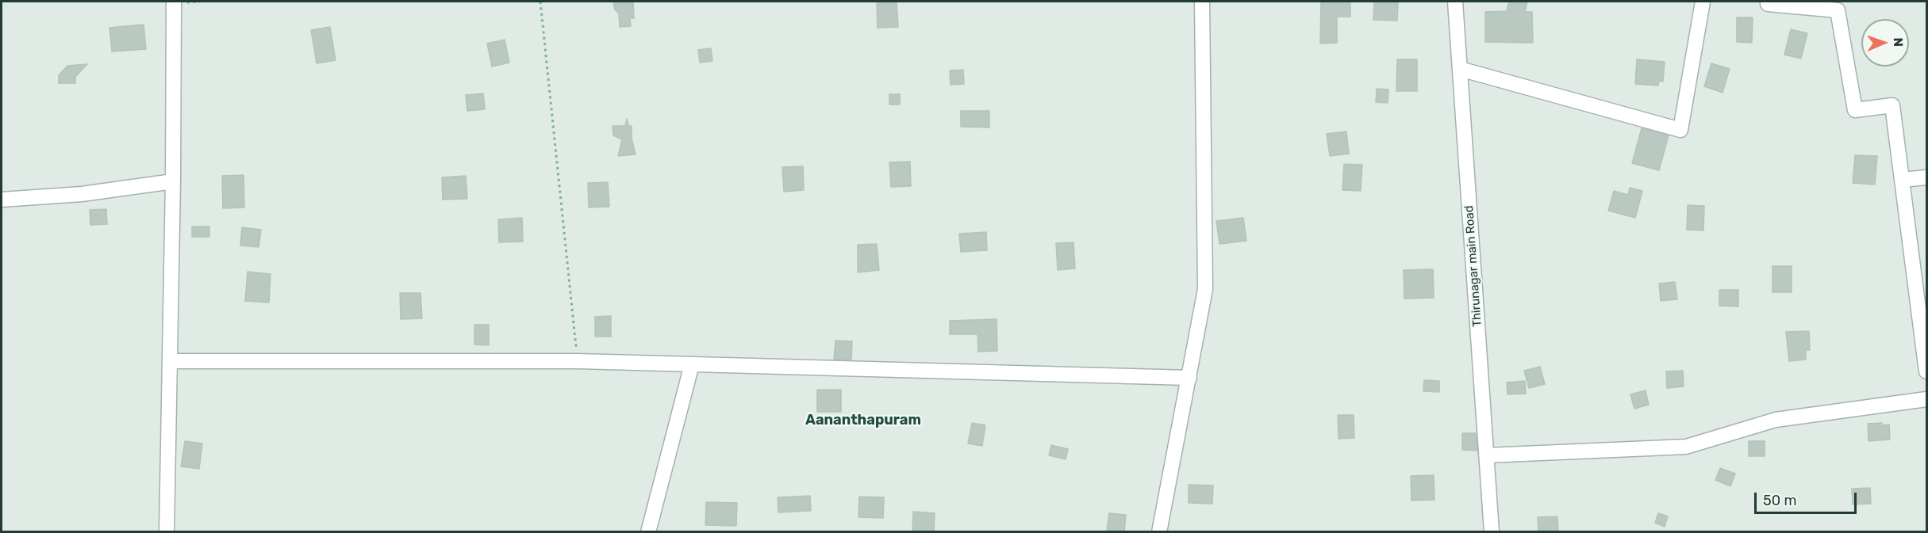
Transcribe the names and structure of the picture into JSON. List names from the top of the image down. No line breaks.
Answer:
{"streets":{"street":["Thirunagar main Road"]},"districts":["Aananthapuram"],"scale_bar":"50 m","north":"right"}
